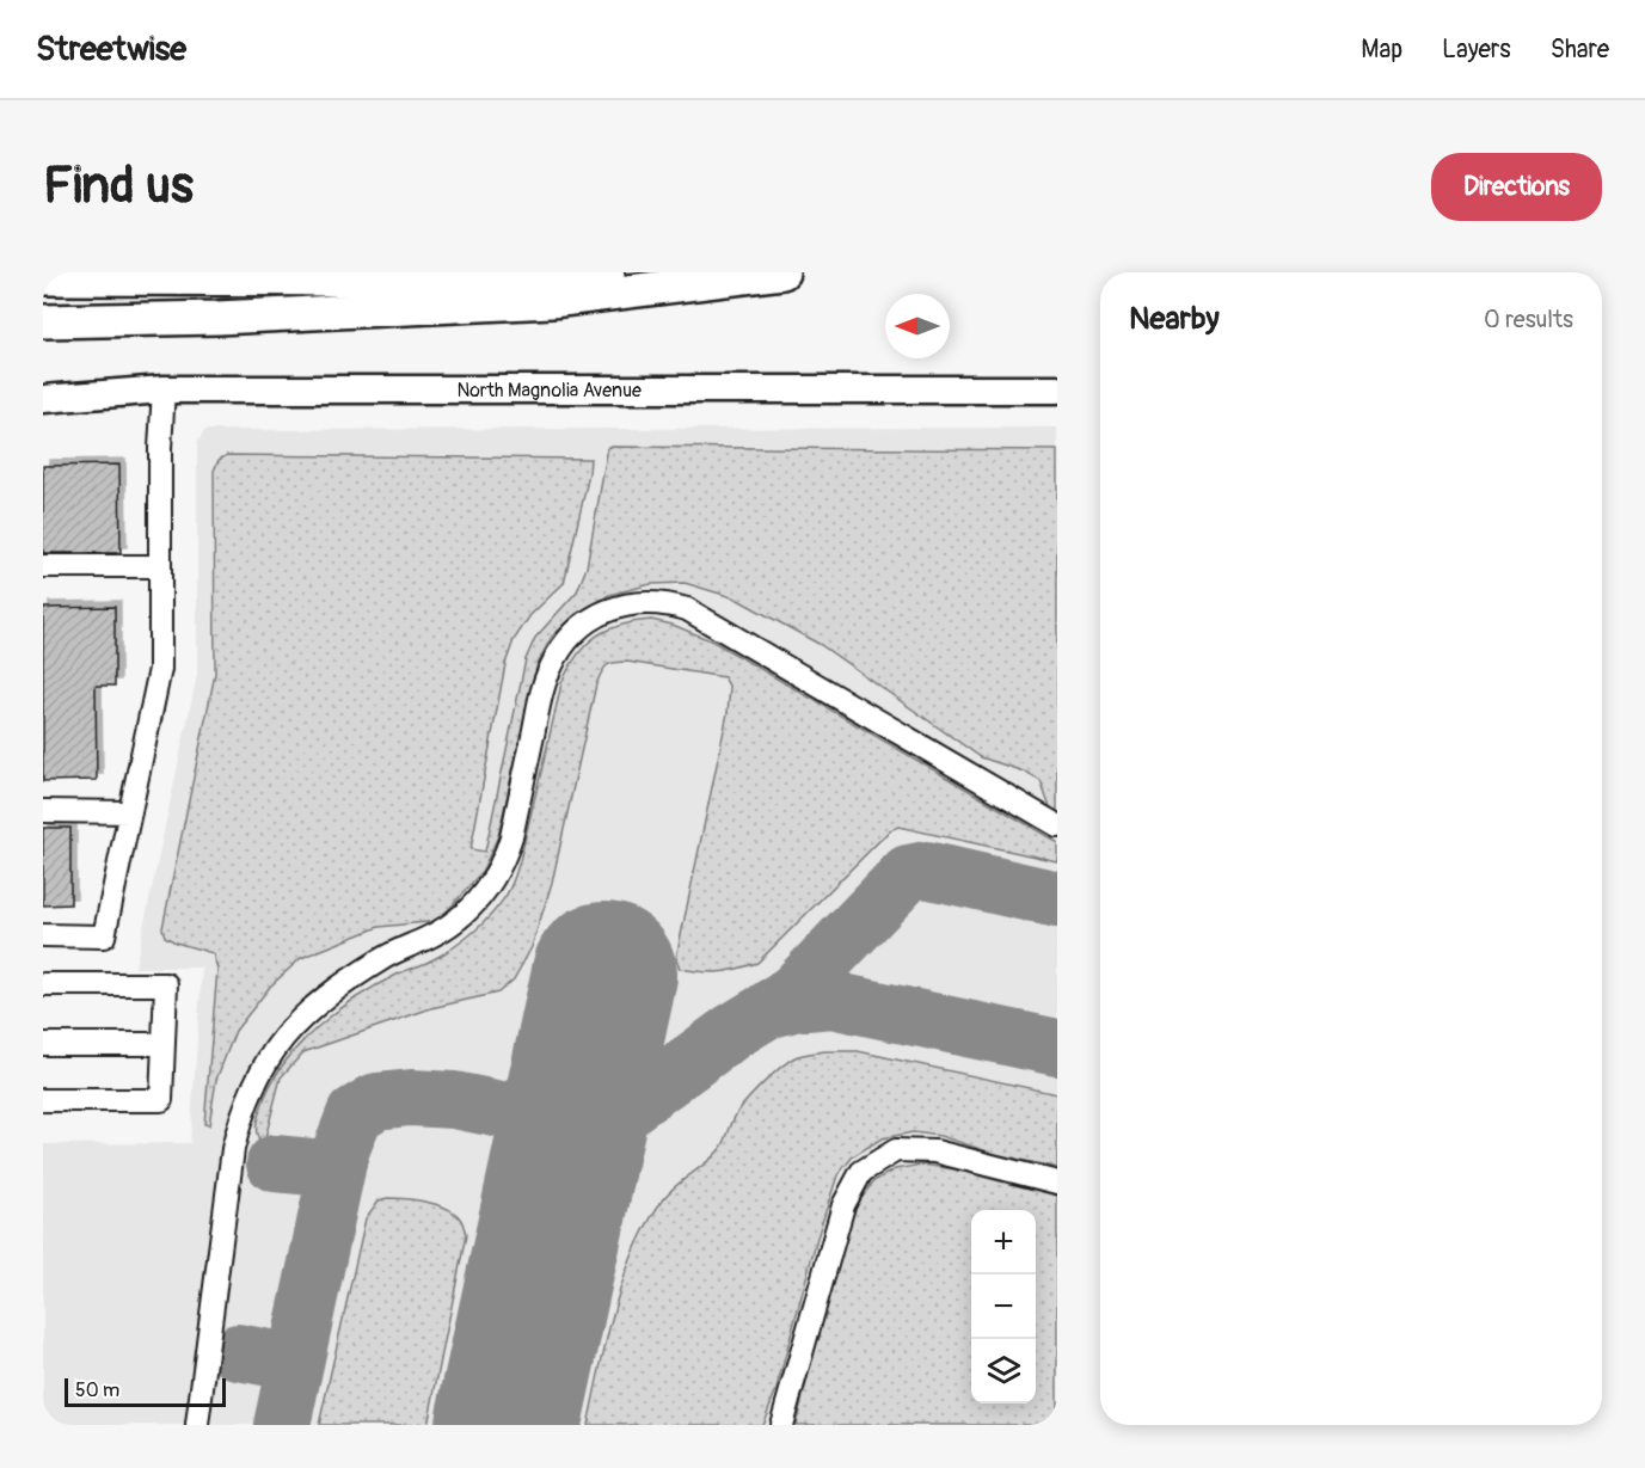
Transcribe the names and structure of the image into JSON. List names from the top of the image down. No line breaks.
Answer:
{"streets":{"main road":["North Magnolia Avenue"]},"scale_bar":"50 m","north":"left","page":{"header":"Streetwise","nav":["Map","Layers","Share"],"buttons":"Directions","title":"Find us","heading":["Nearby","0 results"],"map_buttons":["+","−"],"scale":"50 m"}}
